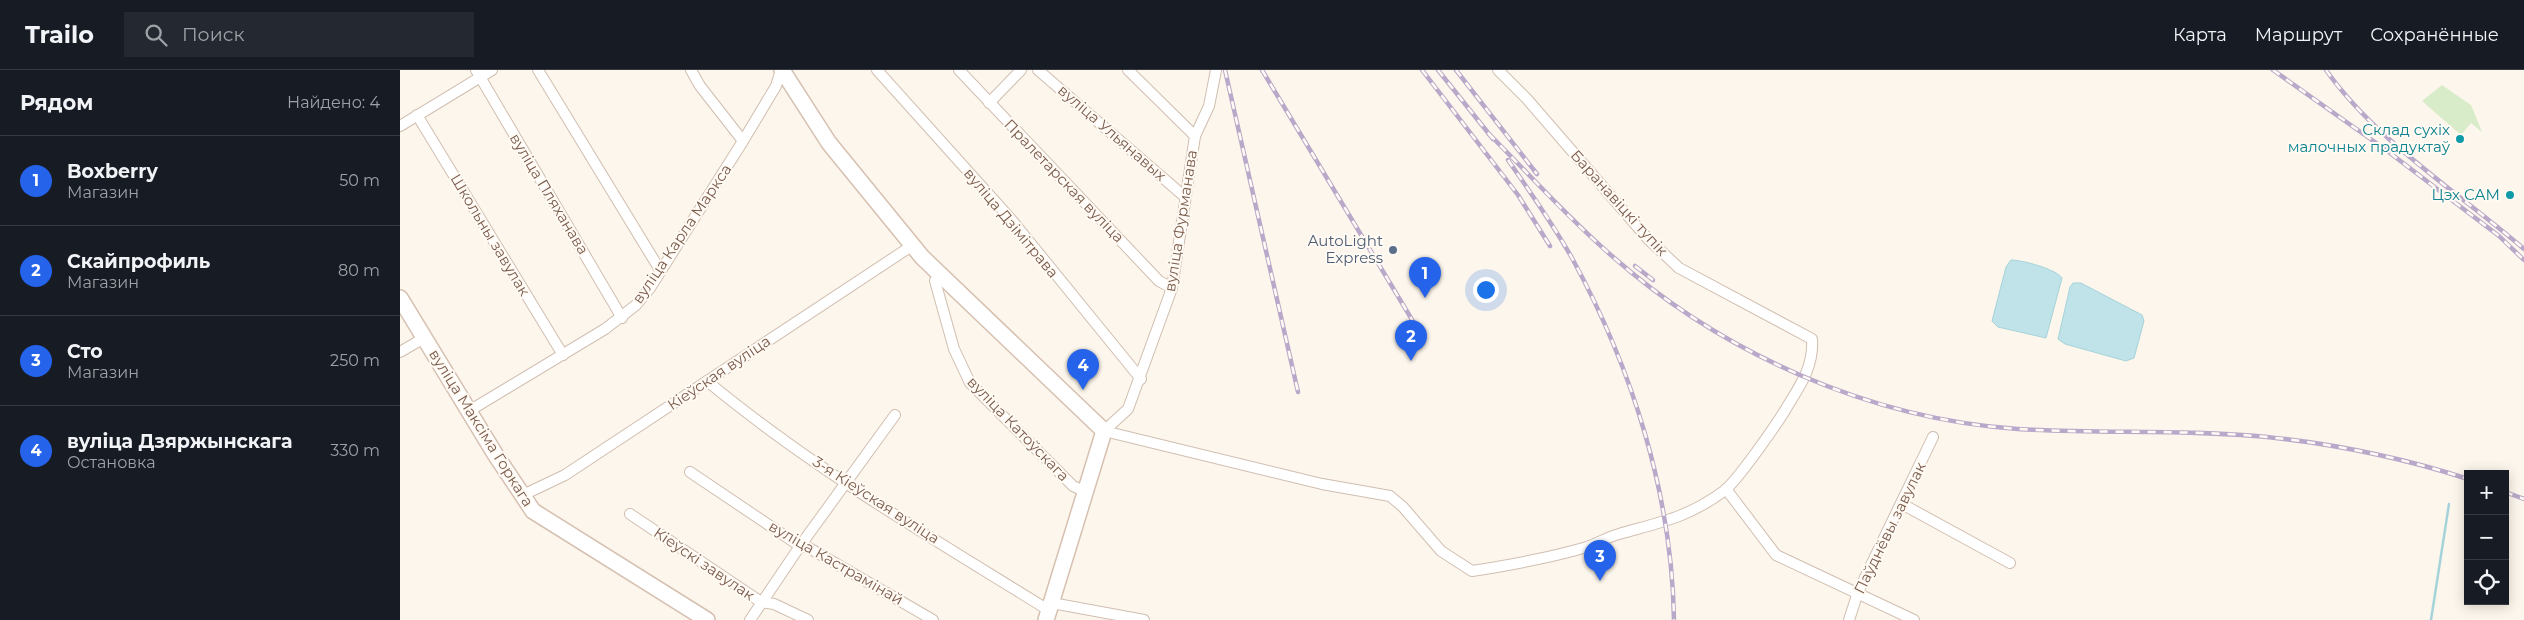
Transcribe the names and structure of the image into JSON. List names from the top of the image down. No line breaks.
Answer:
{"streets":{"street":["вуліца Ульянавых","Пралетарская вуліца","вуліца Пляханава","Баранавіцкі тупік","вуліца Фурманава","вуліца Дзімітрава","вуліца Карла Маркса","Школьны завулак","Кіеўская вуліца","вуліца Максіма Горкага","вуліца Катоўскага","3-я Кіеўская вуліца","Паўднёвы завулак","вуліца Кастрамінай","Кіеўскі завулак"]},"crossings":[["вуліца Ульянавых","вуліца Фурманава"],["Пралетарская вуліца","вуліца Фурманава"],["вуліца Пляханава","вуліца Карла Маркса"],["вуліца Фурманава","вуліца Дзімітрава"],["вуліца Фурманава","вуліца Катоўскага"],["вуліца Фурманава","3-я Кіеўская вуліца"],["вуліца Карла Маркса","Школьны завулак"],["вуліца Карла Маркса","вуліца Максіма Горкага"],["Кіеўская вуліца","вуліца Максіма Горкага"],["Кіеўская вуліца","3-я Кіеўская вуліца"]],"places":["Склад сухіх малочных прадуктаў","Цэх САМ","AutoLight Express"],"page":{"header":"Trailo","search":"Поиск","nav":["Карта","Маршрут","Сохранённые"],"heading":["Рядом","Найдено: 4"],"list":[{"mark":"1","name":"Boxberry","note":"Магазин","value":"50 m"},{"mark":"2","name":"Скайпрофиль","note":"Магазин","value":"80 m"},{"mark":"3","name":"Сто","note":"Магазин","value":"250 m"},{"mark":"4","name":"вуліца Дзяржынскага","note":"Остановка","value":"330 m"}],"pins":["1","2","4","3"],"map_buttons":["+","−"]}}
